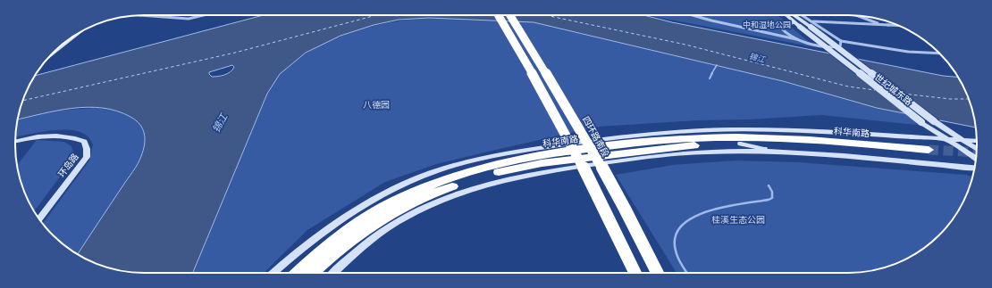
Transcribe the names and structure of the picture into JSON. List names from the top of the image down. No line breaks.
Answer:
{"streets":{"highway":["科华南路","四环路南段"],"main road":["世纪城东路","环岛路"]},"water":["锦江"],"parks":["中和湿地公园","八德园","桂溪生态公园"]}
